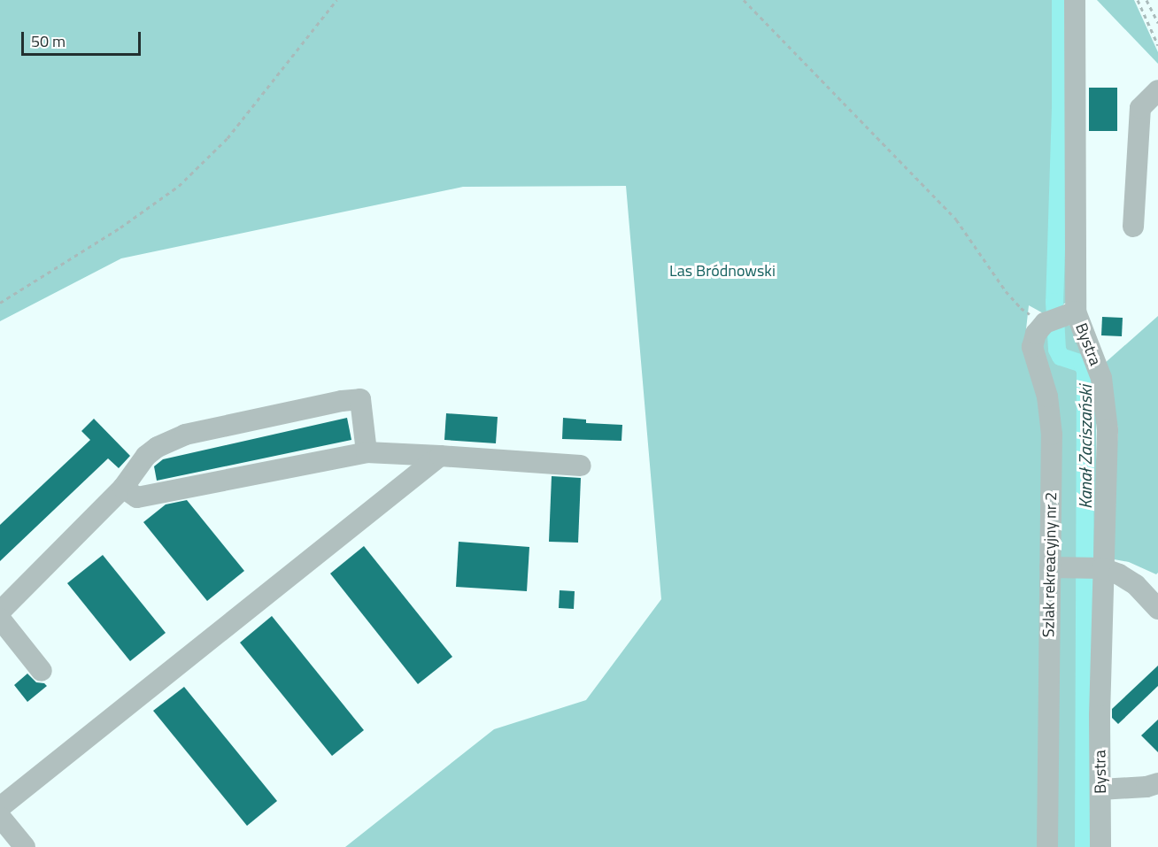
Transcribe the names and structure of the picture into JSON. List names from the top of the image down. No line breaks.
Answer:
{"streets":{"street":["Bystra","Szlak rekreacyjny nr 2"]},"crossings":[["Bystra","Szlak rekreacyjny nr 2"]],"water":["Kanał Zaciszański"],"parks":["Las Bródnowski"],"scale_bar":"50 m"}
